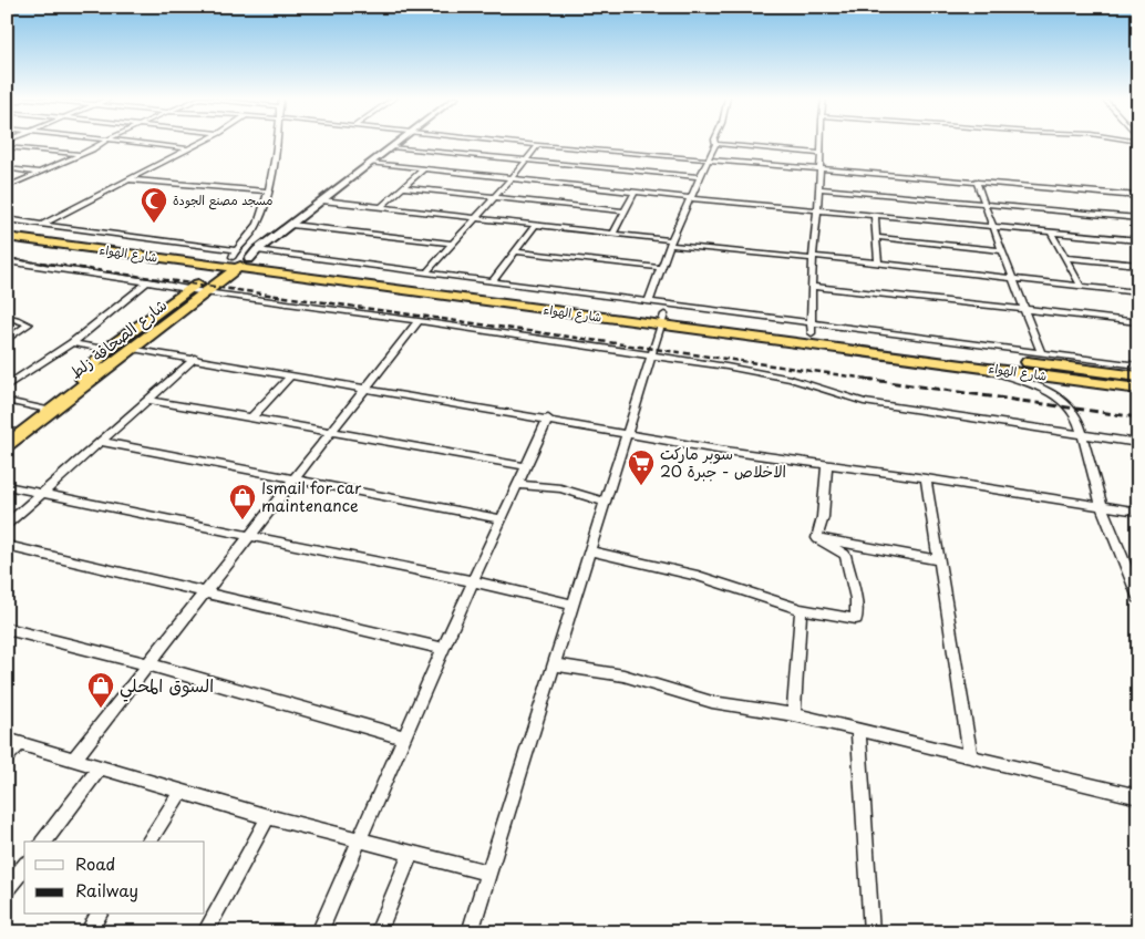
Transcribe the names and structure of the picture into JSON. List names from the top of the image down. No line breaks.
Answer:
{"streets":{"highway":["شارع الهواء","شارع الصحافة زلط"]},"crossings":[["شارع الهواء","شارع الصحافة زلط"]],"places":{"mosque":["مسجد مصنع الجودة"],"supermarket":["سوبر ماركت الاخلاص - جبرة 20"],"shop":["Ismail for car maintenance","السوق المحلي"]},"legend":["Road","Railway"]}
